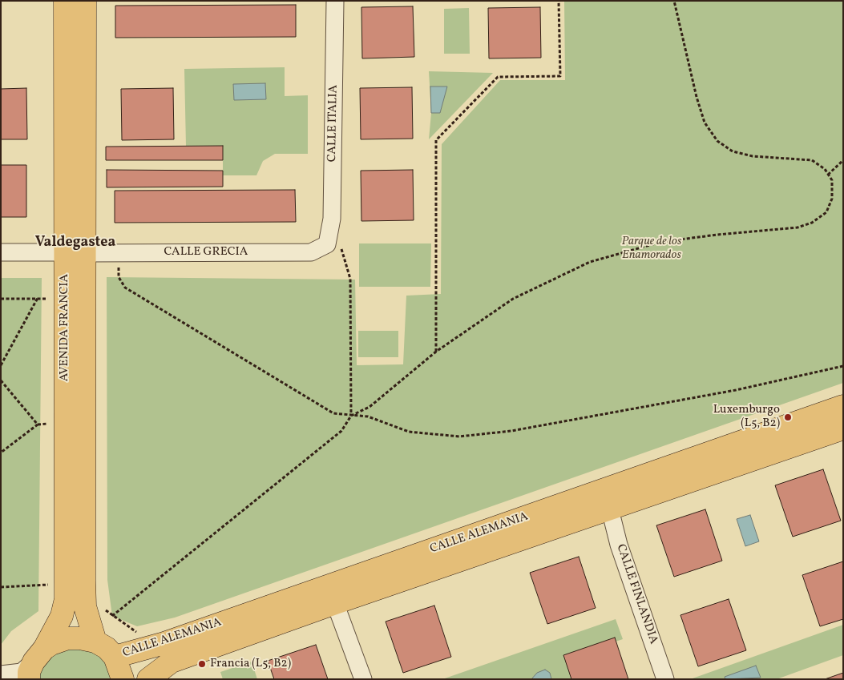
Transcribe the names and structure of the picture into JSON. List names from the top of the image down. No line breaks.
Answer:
{"streets":{"main road":["AVENIDA FRANCIA","CALLE ALEMANIA"],"street":["CALLE ITALIA","CALLE GRECIA","CALLE FINLANDIA"]},"crossings":[["CALLE ITALIA","CALLE GRECIA"],["CALLE GRECIA","AVENIDA FRANCIA"],["CALLE ALEMANIA","CALLE FINLANDIA"]],"districts":["Valdegastea"],"parks":["Parque de los Enamorados"],"places":["Luxemburgo (L5, B2)","Francia (L5, B2)"]}
